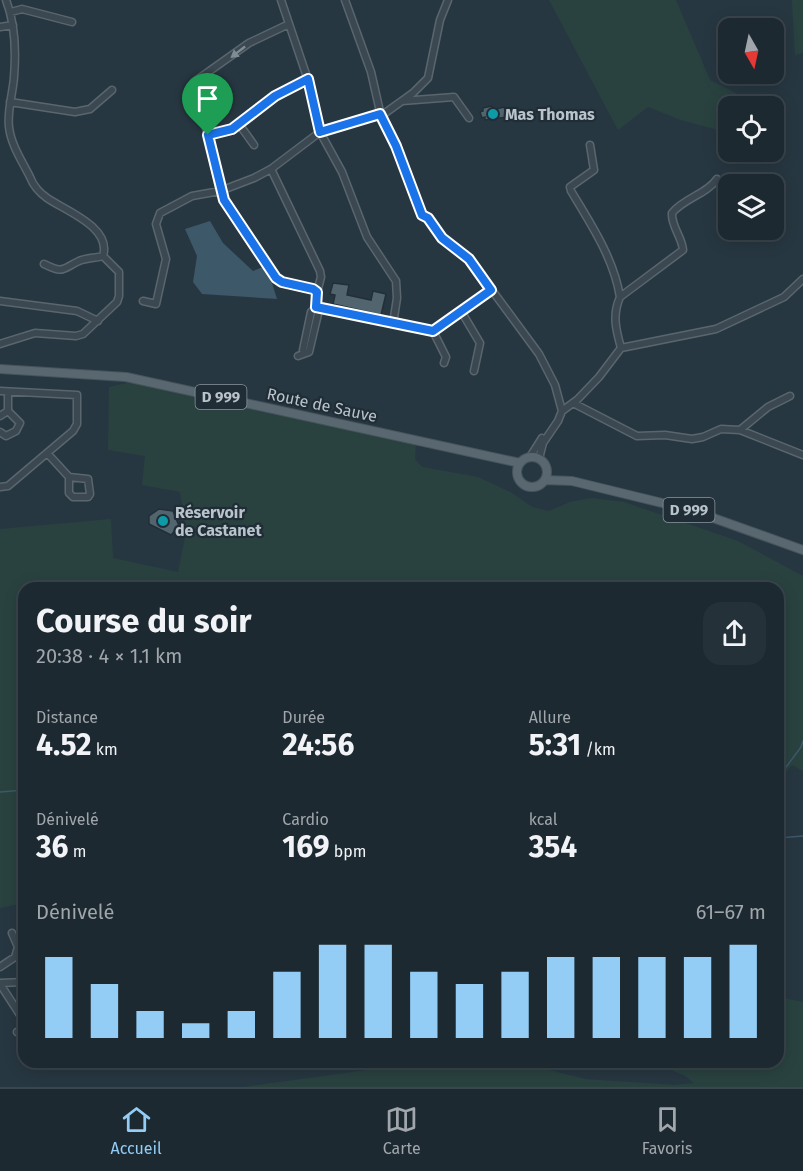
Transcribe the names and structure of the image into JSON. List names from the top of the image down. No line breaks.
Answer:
{"streets":{"main road":["D 999","Route de Sauve"]},"crossings":[["D 999","Route de Sauve"]],"places":["Mas Thomas","Réservoir de Castanet"],"north":"bottom","page":{"heading":["Course du soir","20:38 · 4 × 1.1 km"],"stats":[["Distance","4.52 km"],["Durée","24:56"],["Allure","5:31 /km"],["Dénivelé","36 m"],["Cardio","169 bpm"],["kcal","354"]],"chart":["Dénivelé","61–67 m"],"tabs":["Accueil","Carte","Favoris"]}}
